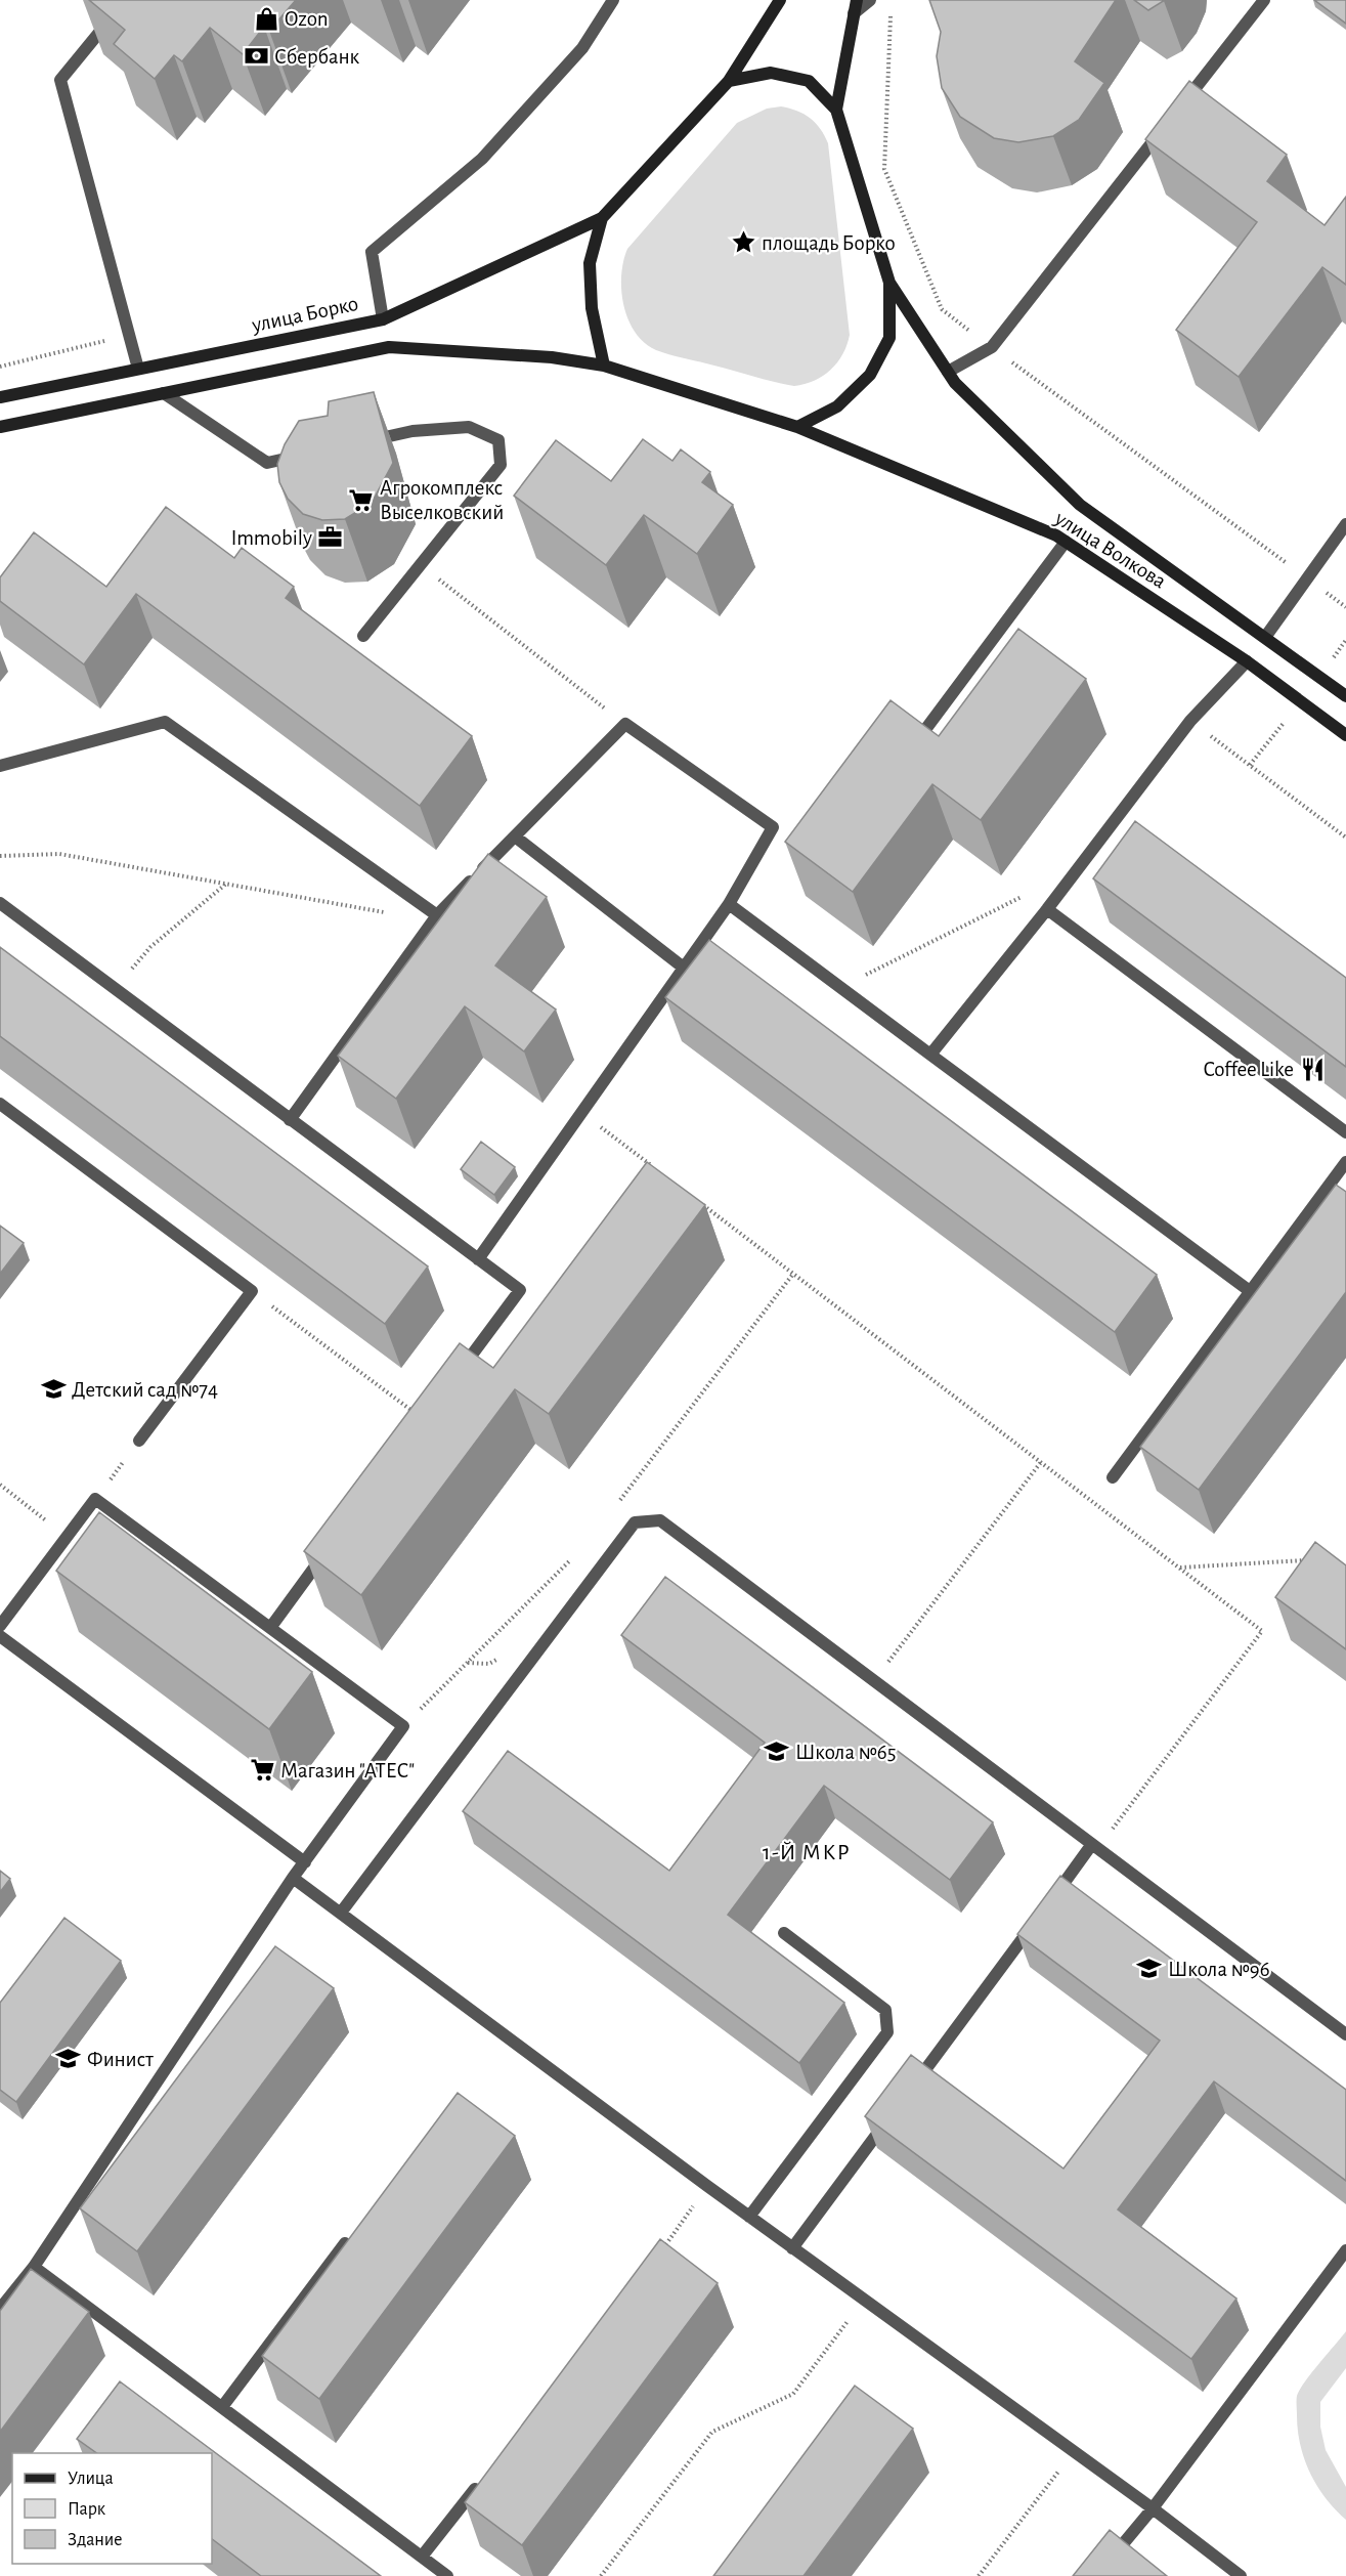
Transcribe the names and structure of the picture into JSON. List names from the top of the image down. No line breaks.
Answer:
{"streets":{"main road":["улица Борко","улица Волкова"]},"districts":["1-Й МКР"],"places":{"shop":["Ozon"],"bank":["Сбербанк"],"place":["площадь Борко"],"supermarket":["Агрокомплекс Выселковский","Магазин \"АТЕС\""],"office":["Immobily"],"restaurant":["Coffee Like"],"school or university":["Детский сад №74","Школа №65","Школа №96","Финист"]},"legend":["Улица","Парк","Здание"]}
